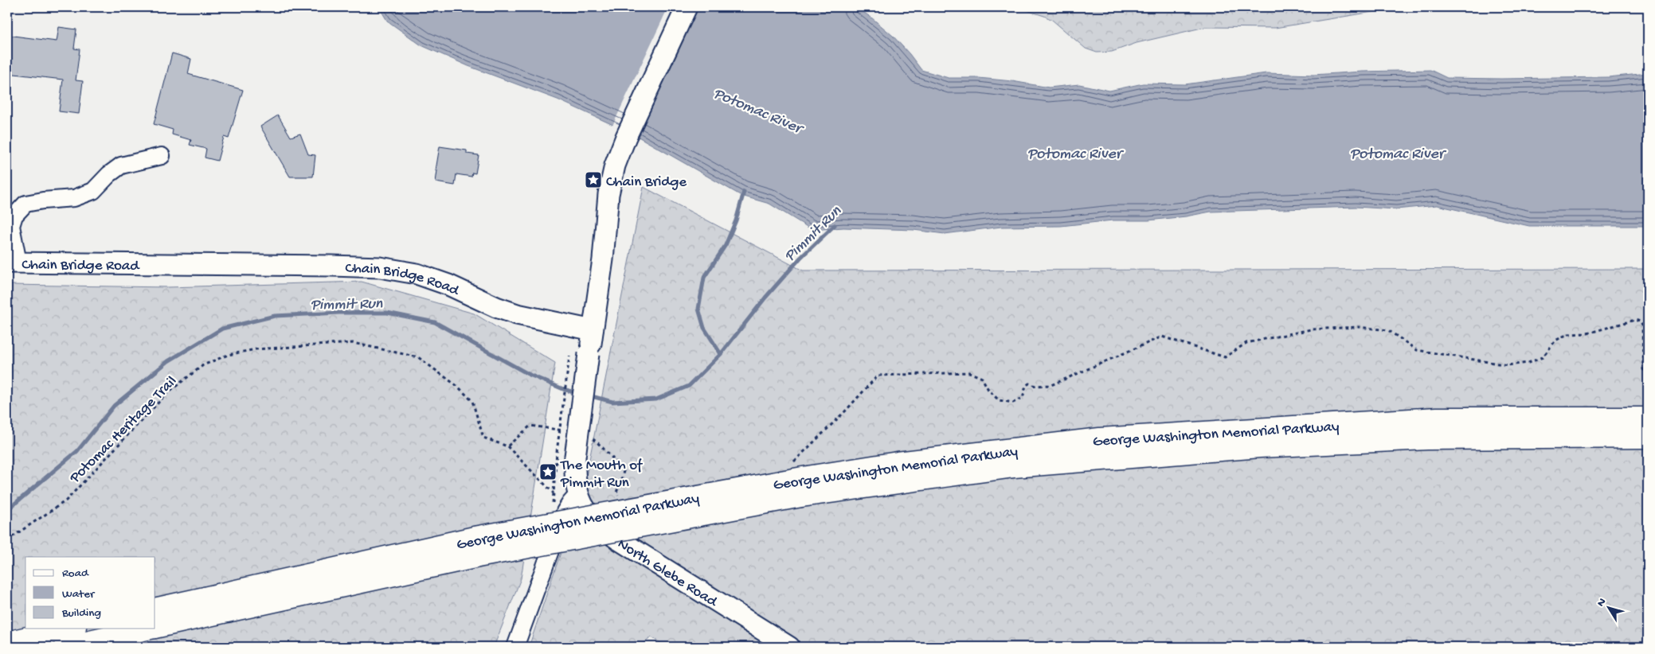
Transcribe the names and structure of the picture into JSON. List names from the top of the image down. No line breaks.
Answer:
{"streets":{"highway":["George Washington Memorial Parkway"],"main road":["Chain Bridge Road","North Glebe Road"],"path":["Potomac Heritage Trail"]},"crossings":[["Chain Bridge Road","North Glebe Road"]],"water":["Potomac River","Pimmit Run"],"places":{"place":["Chain Bridge","The Mouth of Pimmit Run"]},"legend":["Road","Water","Building"],"north":"top left"}
